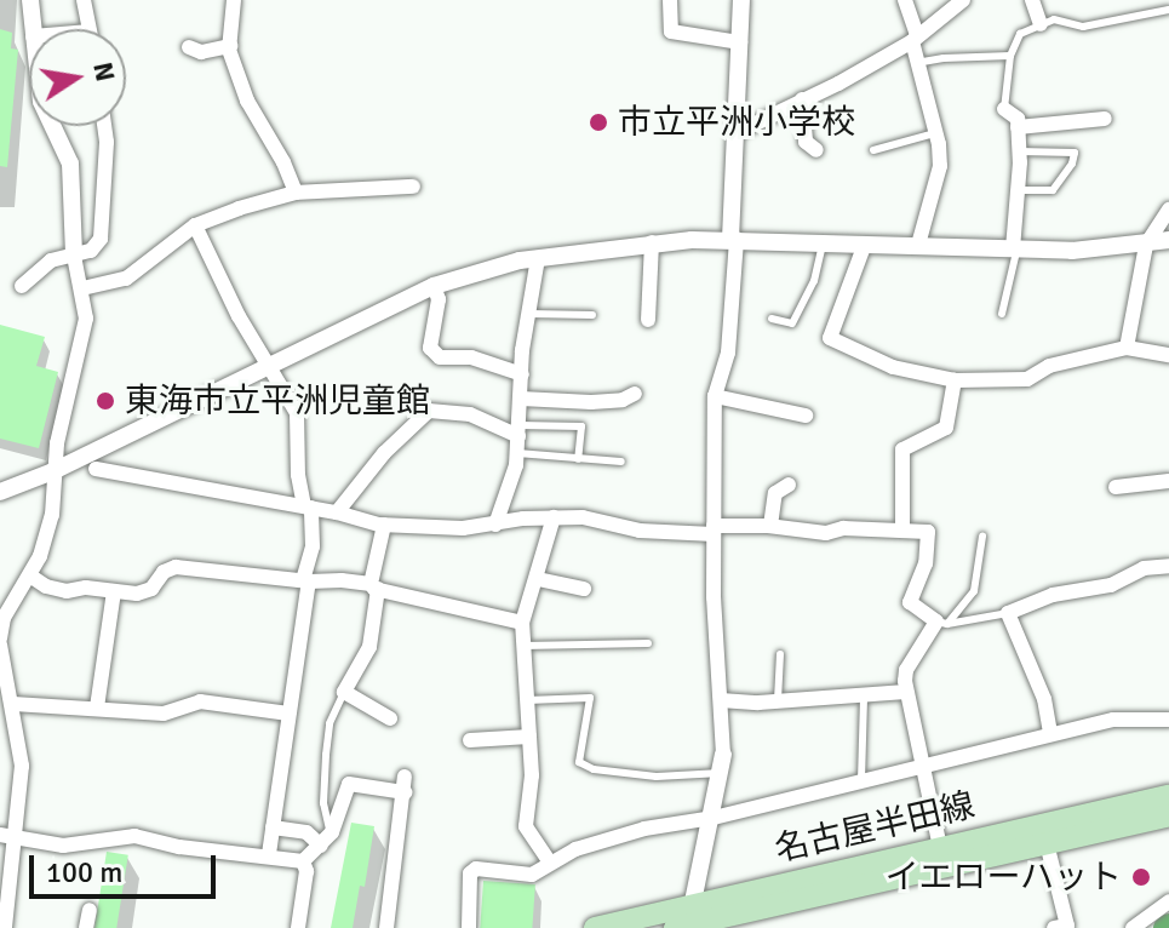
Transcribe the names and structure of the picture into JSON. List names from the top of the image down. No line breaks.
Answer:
{"streets":{"main road":["名古屋半田線"]},"places":["市立平洲小学校","東海市立平洲児童館","イエローハット"],"scale_bar":"100 m","north":"right"}
